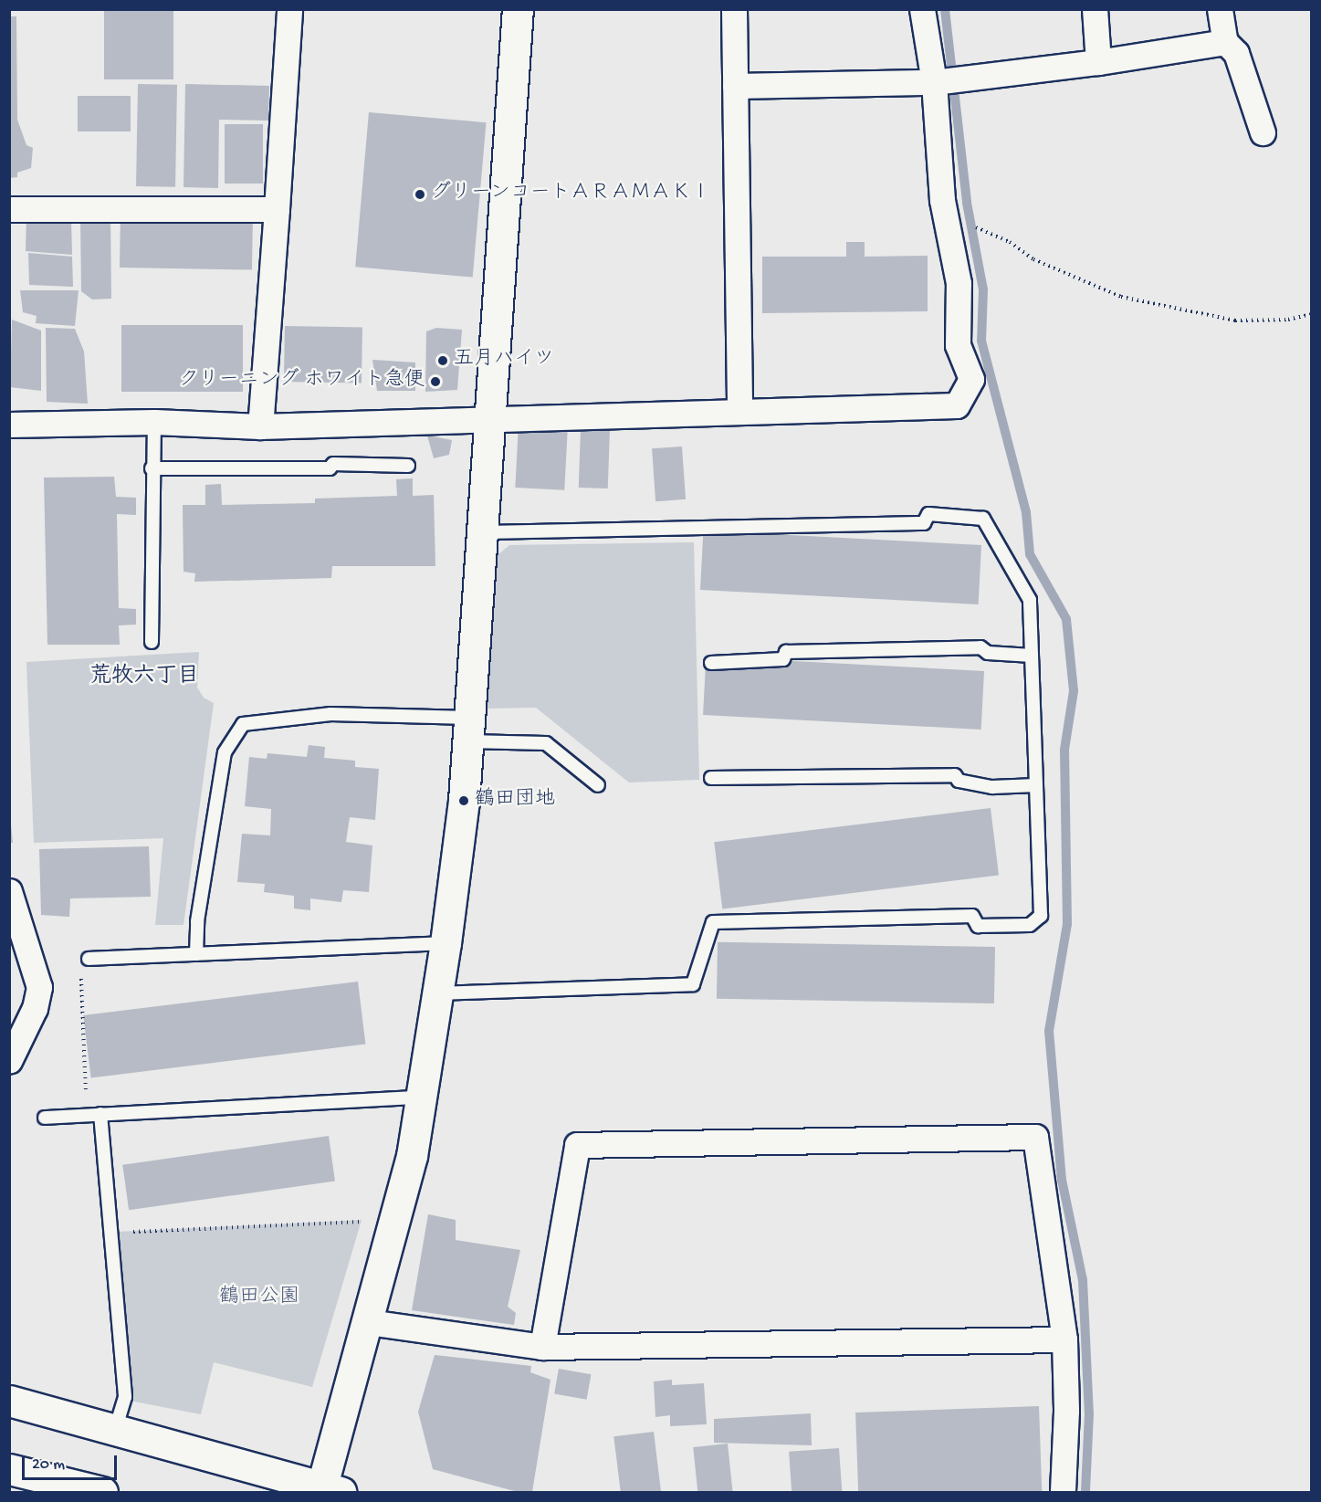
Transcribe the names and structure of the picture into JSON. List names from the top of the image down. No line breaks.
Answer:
{"districts":["荒牧六丁目"],"parks":["鶴田公園"],"places":["グリーンコートＡＲＡＭＡＫＩ","五月ハイツ","クリーニング ホワイト急便","鶴田団地"],"scale_bar":"20 m"}
